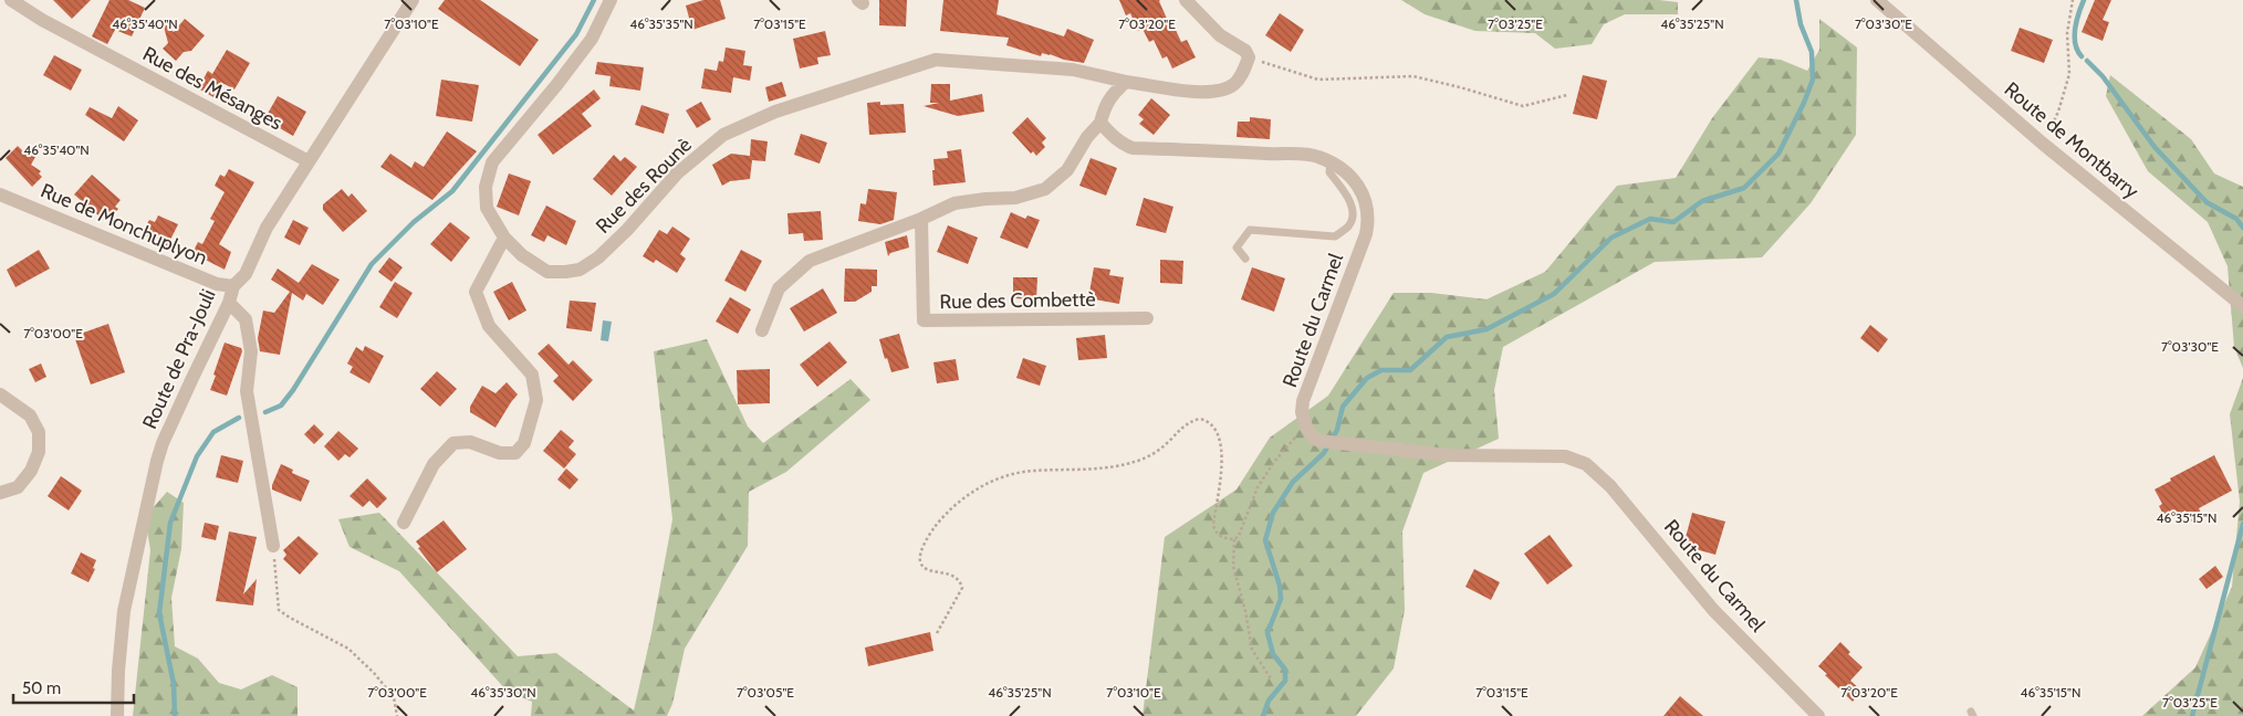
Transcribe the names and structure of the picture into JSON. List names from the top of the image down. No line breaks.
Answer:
{"streets":{"street":["Rue des Mésanges","Route de Montbarry","Rue des Rounè","Rue de Monchuplyon","Rue des Combettè","Route du Carmel","Route de Pra-Jouli"]},"crossings":[["Rue des Mésanges","Route de Pra-Jouli"],["Rue de Monchuplyon","Route de Pra-Jouli"]],"scale_bar":"50 m","coordinates":["7°03'30\"E","7°03'10\"E","7°03'15\"E","7°03'20\"E","7°03'25\"E","46°35'40\"N","46°35'35\"N","46°35'25\"N","7°03'00\"E","46°35'15\"N","46°35'30\"N","7°03'05\"E"]}
